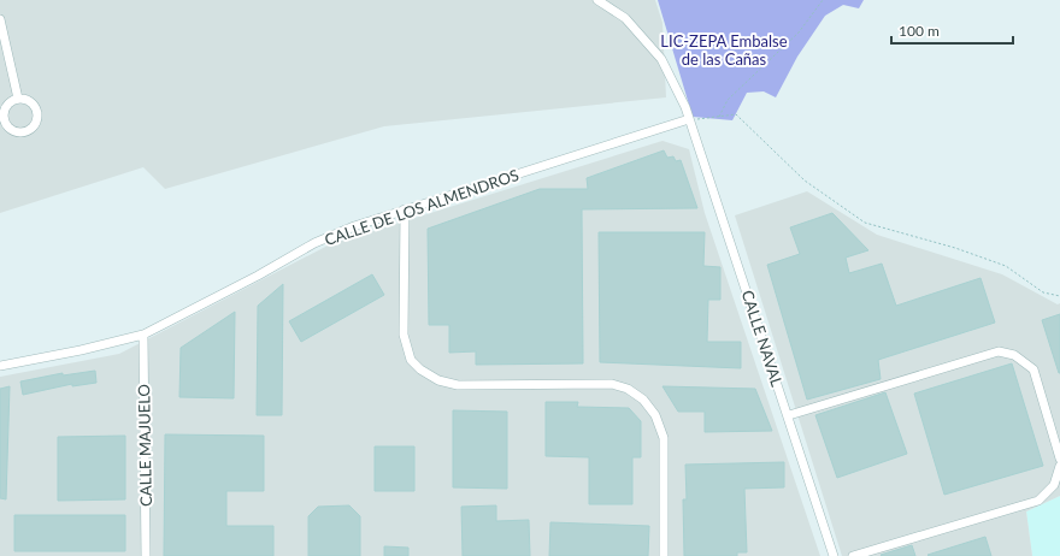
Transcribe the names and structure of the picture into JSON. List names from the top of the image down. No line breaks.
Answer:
{"streets":{"street":["CALLE DE LOS ALMENDROS","CALLE NAVAL","CALLE MAJUELO"]},"crossings":[["CALLE DE LOS ALMENDROS","CALLE NAVAL"],["CALLE DE LOS ALMENDROS","CALLE MAJUELO"]],"parks":["LIC-ZEPA Embalse de las Cañas"],"scale_bar":"100 m"}
